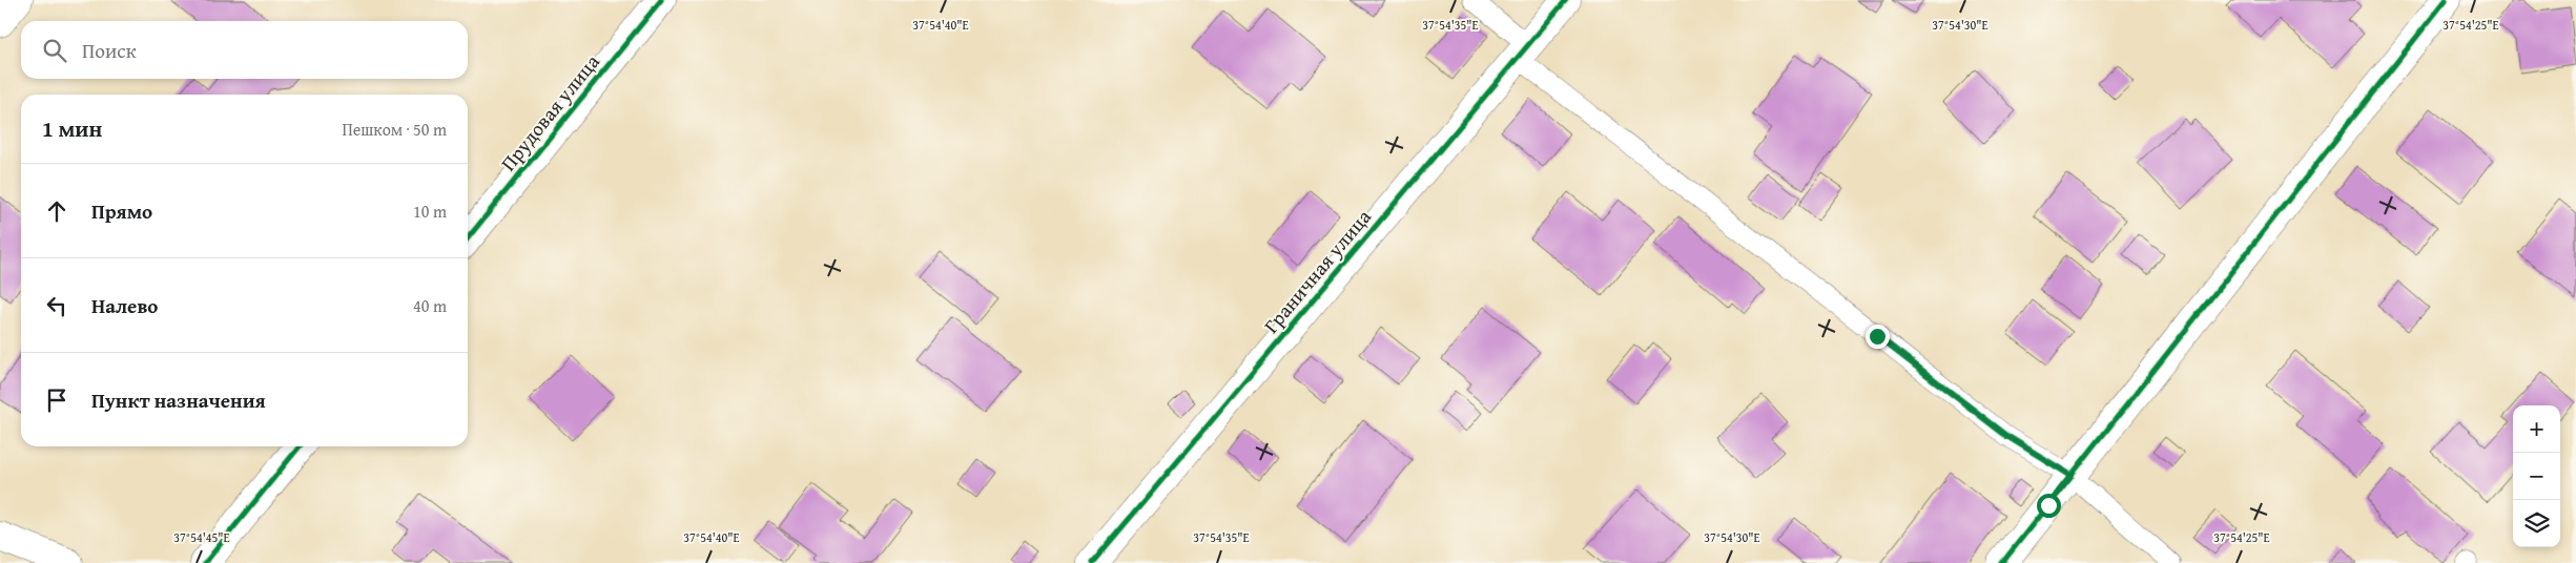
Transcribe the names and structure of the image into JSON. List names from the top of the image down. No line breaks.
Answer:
{"streets":{"street":["Прудовая улица","Граничная улица"]},"page":{"search":"Поиск","heading":["1 мин","Пешком · 50 m"],"list":[["Прямо","10 m"],["Налево","40 m"],"Пункт назначения"],"map_buttons":["+","−"]},"coordinates":["37°54'40\"E","37°54'30\"E","37°54'35\"E","37°54'25\"E","37°54'45\"E"]}
